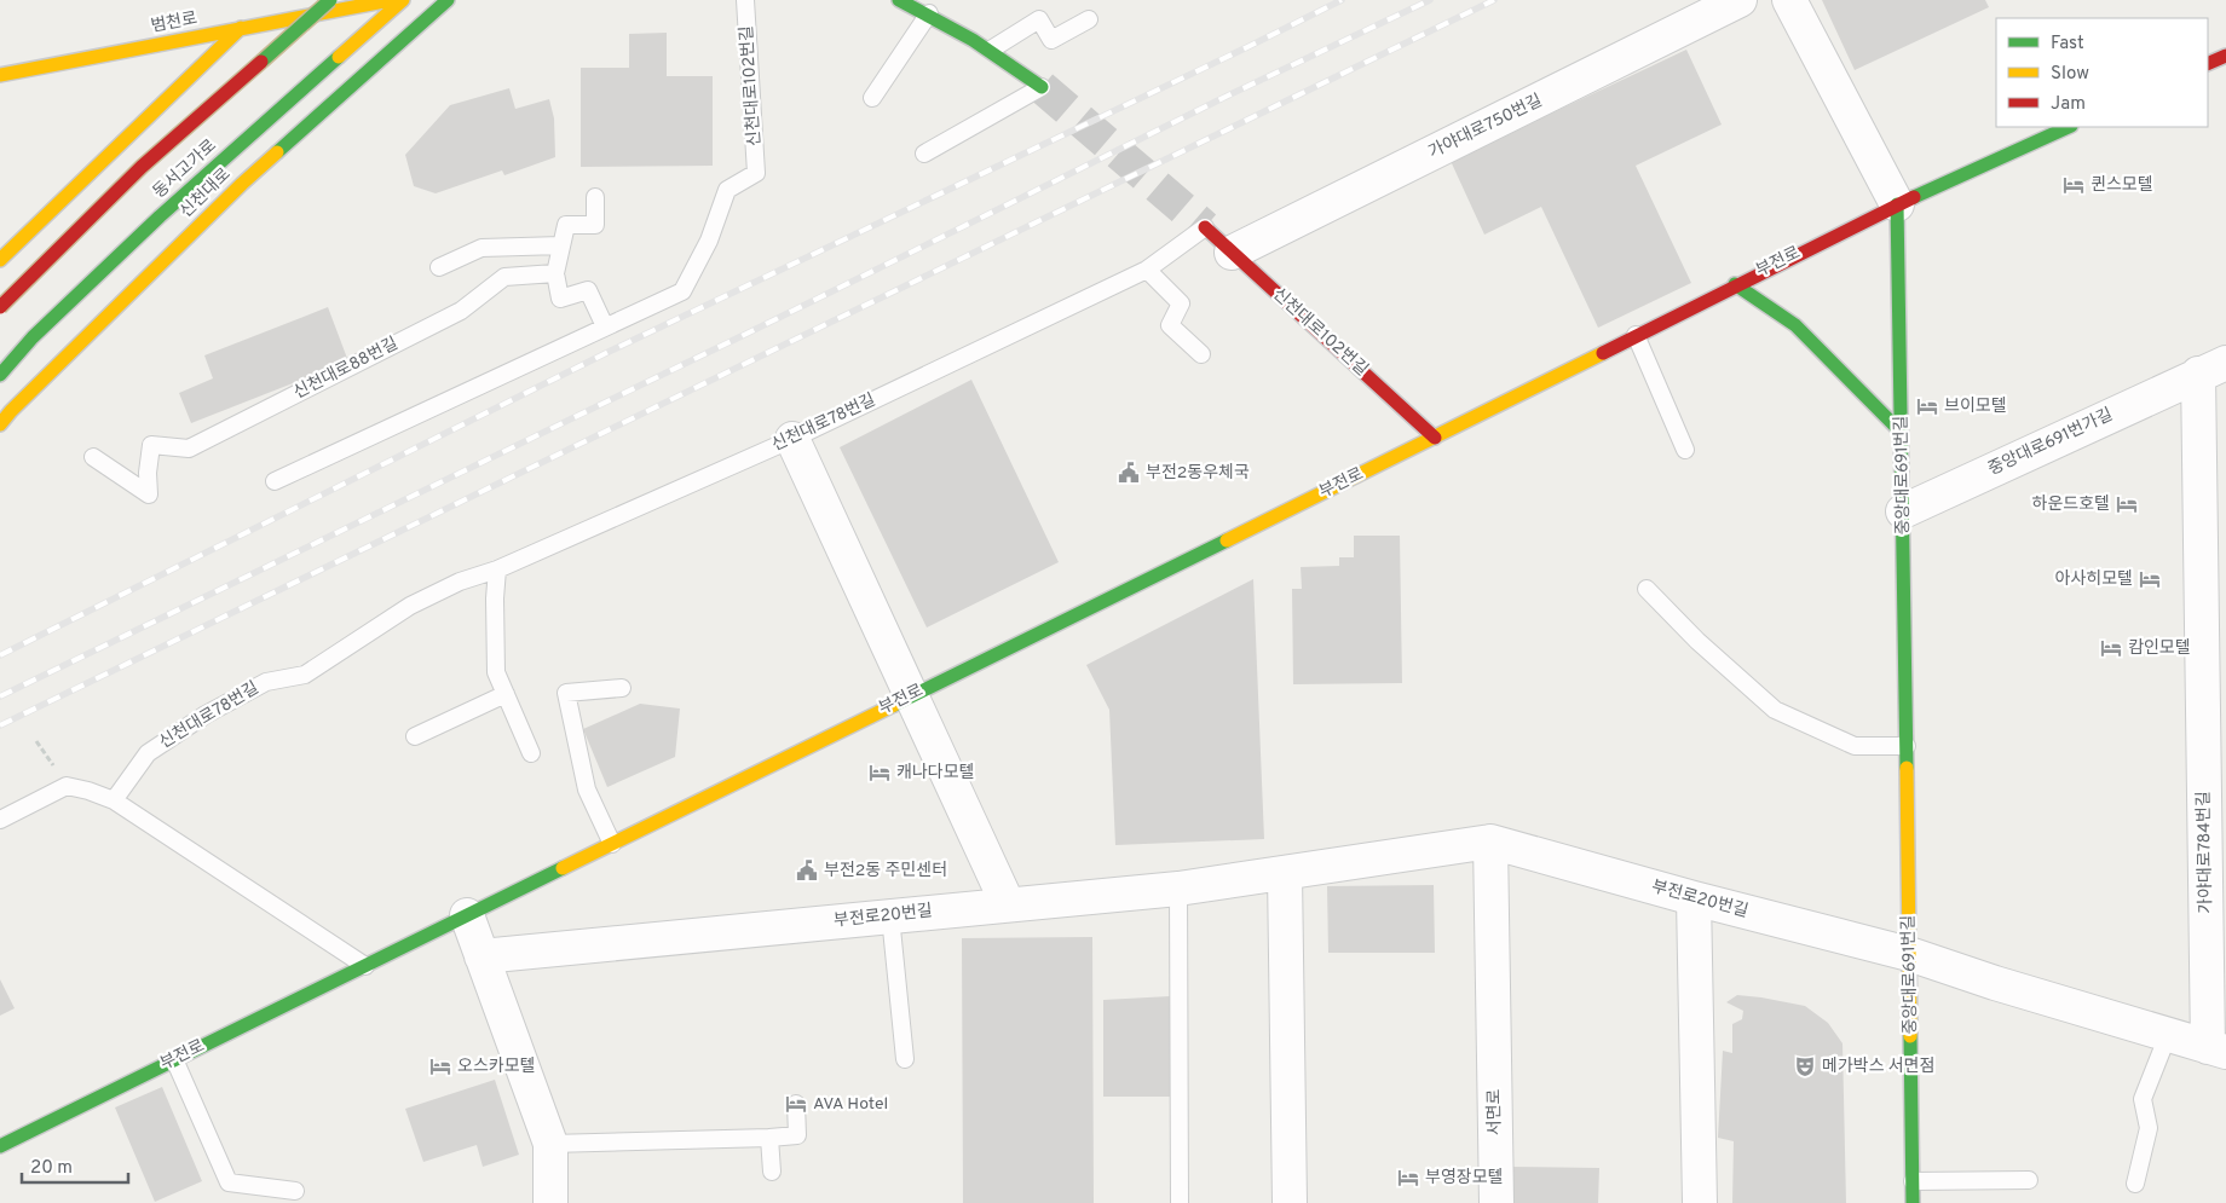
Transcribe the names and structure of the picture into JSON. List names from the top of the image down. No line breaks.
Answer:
{"streets":{"main road":["범천로","신천대로102번길","동서고가로","신천대로","부전로","중앙대로691번길"],"street":["가야대로750번길","중앙대로691번가길","가야대로784번길","부전로20번길","서면로"],"lane":["신천대로88번길","신천대로78번길"]},"crossings":[["신천대로102번길","가야대로750번길"],["신천대로102번길","부전로"],["신천대로102번길","신천대로78번길"],["부전로","중앙대로691번길"],["중앙대로691번가길","중앙대로691번길"],["중앙대로691번가길","가야대로784번길"],["중앙대로691번길","가야대로784번길"],["중앙대로691번길","부전로20번길"],["가야대로784번길","부전로20번길"],["부전로20번길","서면로"]],"places":{"hotel":["퀸스모텔","브이모텔","하운드호텔","아사히모텔","캄인모텔","캐나다모텔","오스카모텔","AVA Hotel","부영장모텔"],"public building":["부전2동우체국","부전2동 주민센터"],"theatre":["메가박스 서면점"]},"legend":["Fast","Slow","Jam"],"scale_bar":"20 m"}
